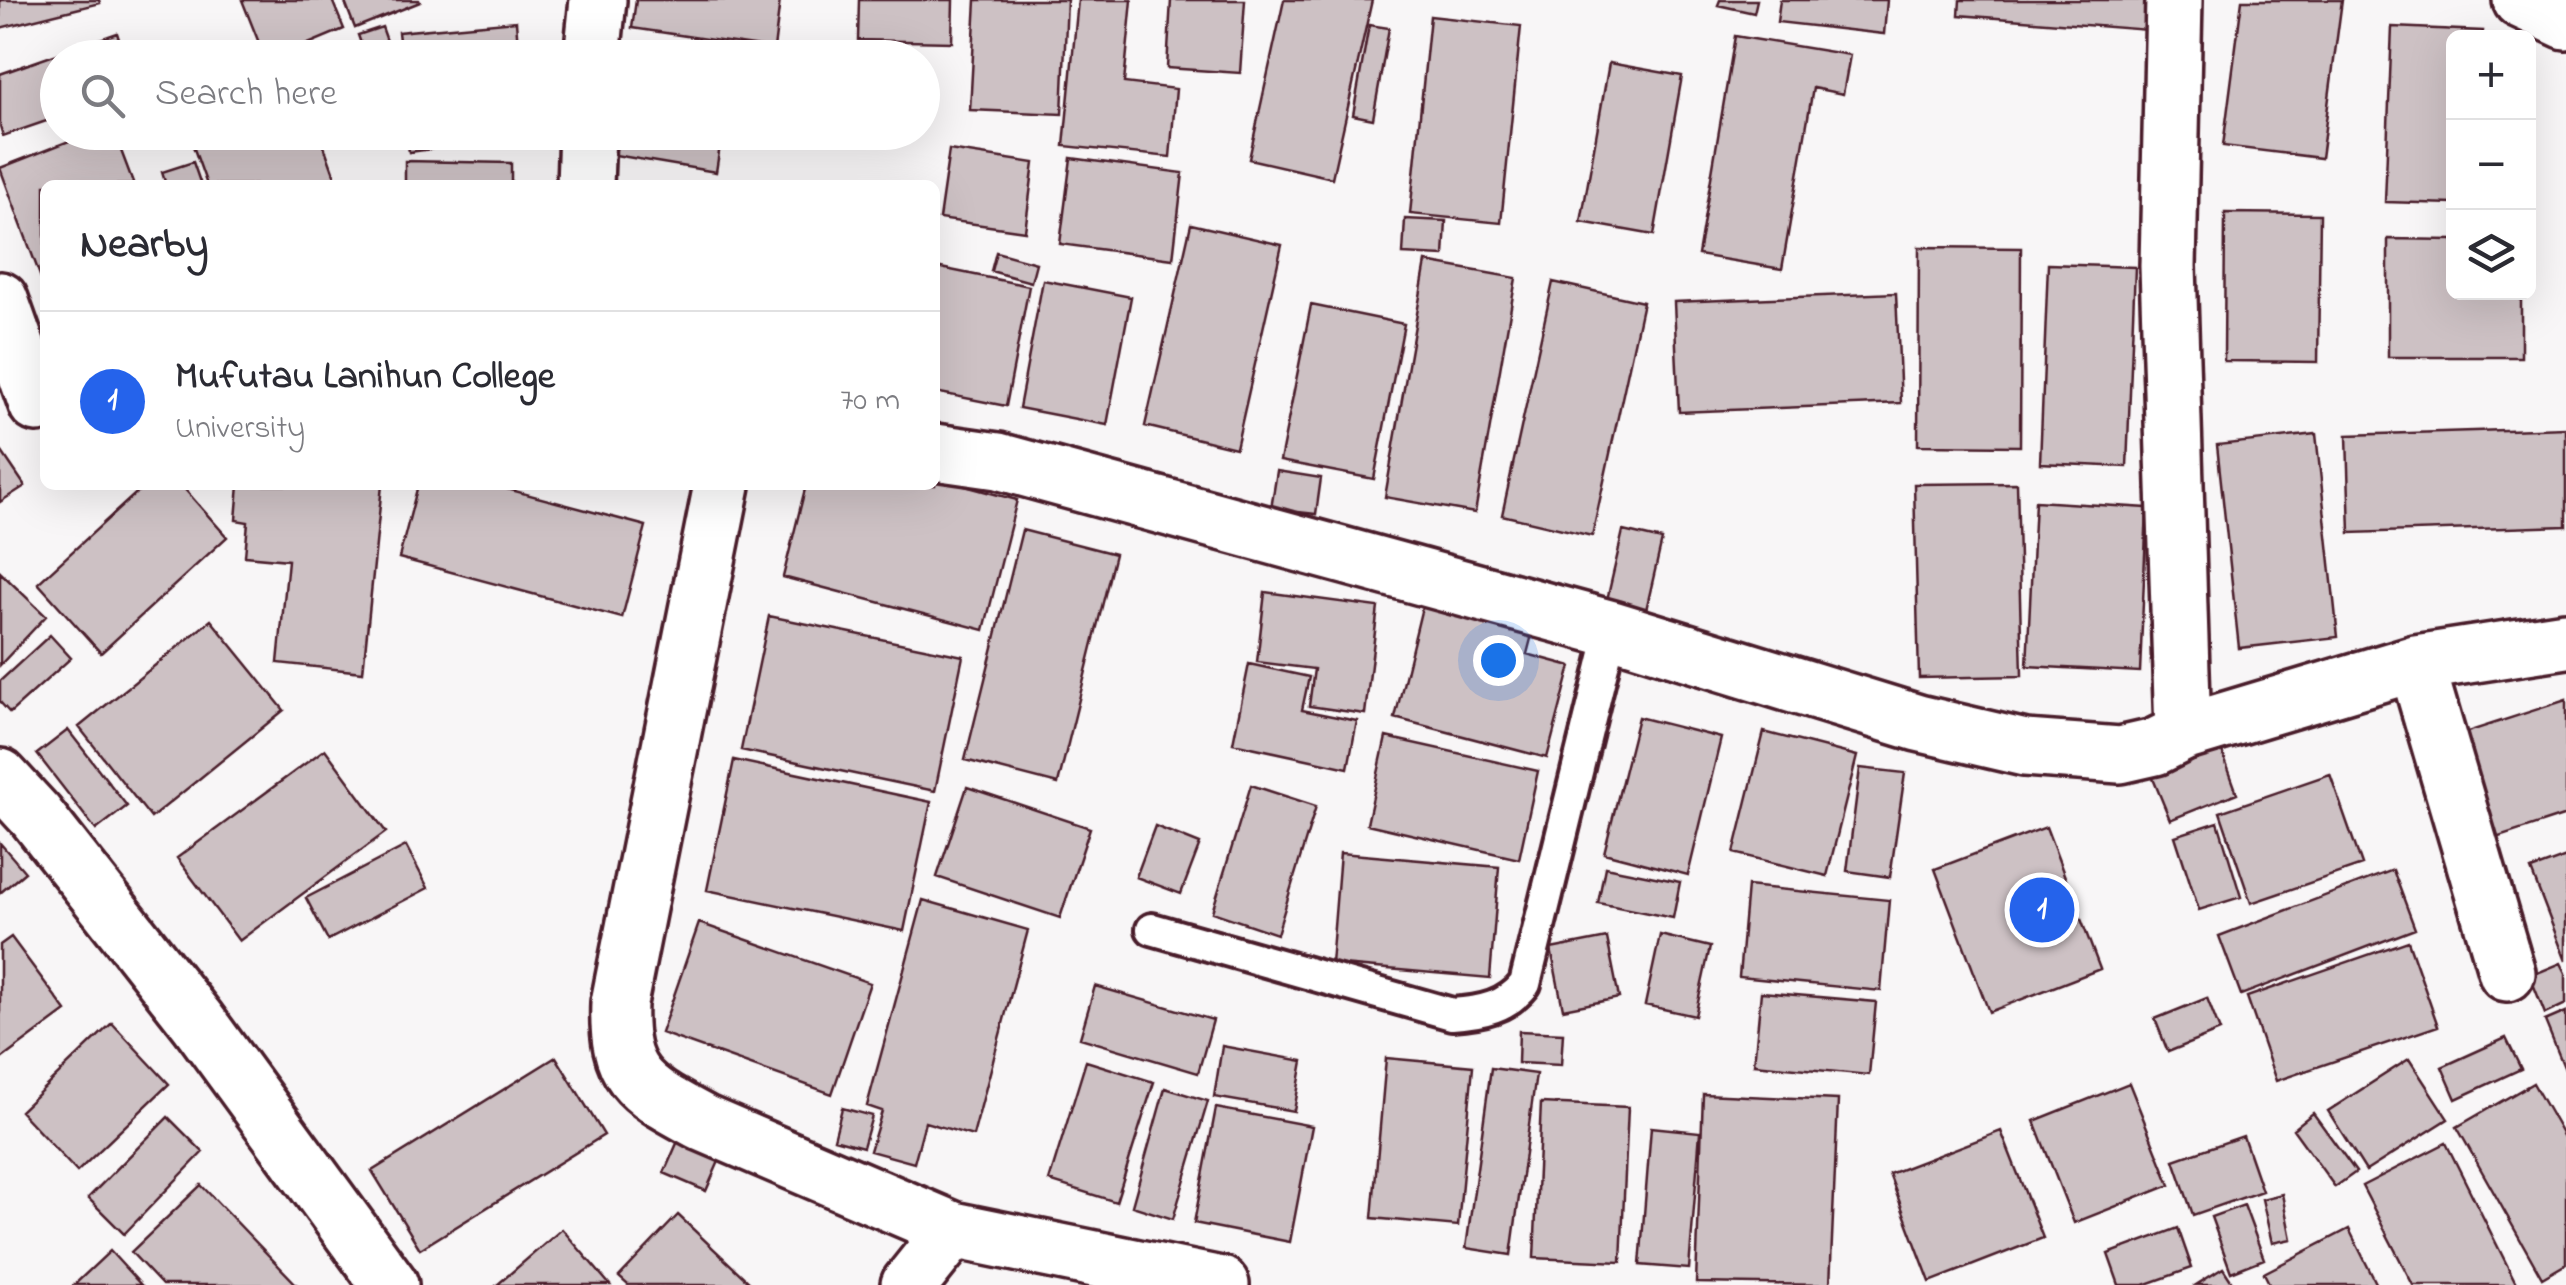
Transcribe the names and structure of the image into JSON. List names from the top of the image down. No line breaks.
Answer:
{"page":{"map_buttons":["+","−"],"search":"Search here","heading":"Nearby","list":[{"mark":"1","name":"Mufutau Lanihun College","note":"University","value":"70 m"}],"pins":"1"}}
